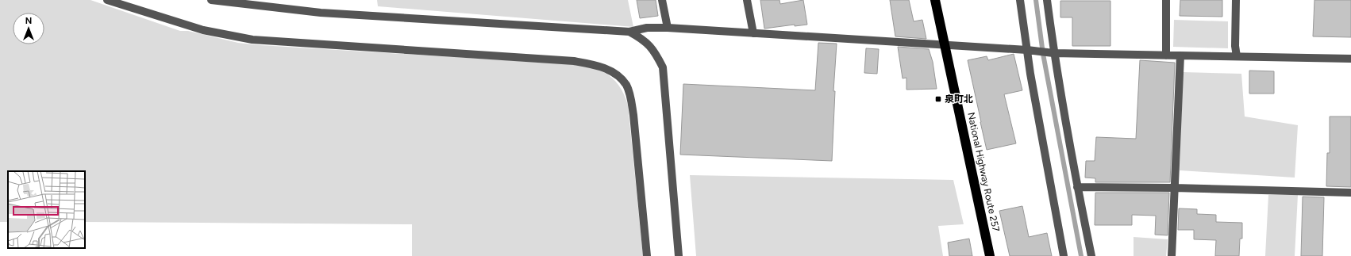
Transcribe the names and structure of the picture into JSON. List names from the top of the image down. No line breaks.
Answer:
{"streets":{"highway":["National Highway Route 257"]},"places":{"transit":["泉町北"]},"north":"top"}
